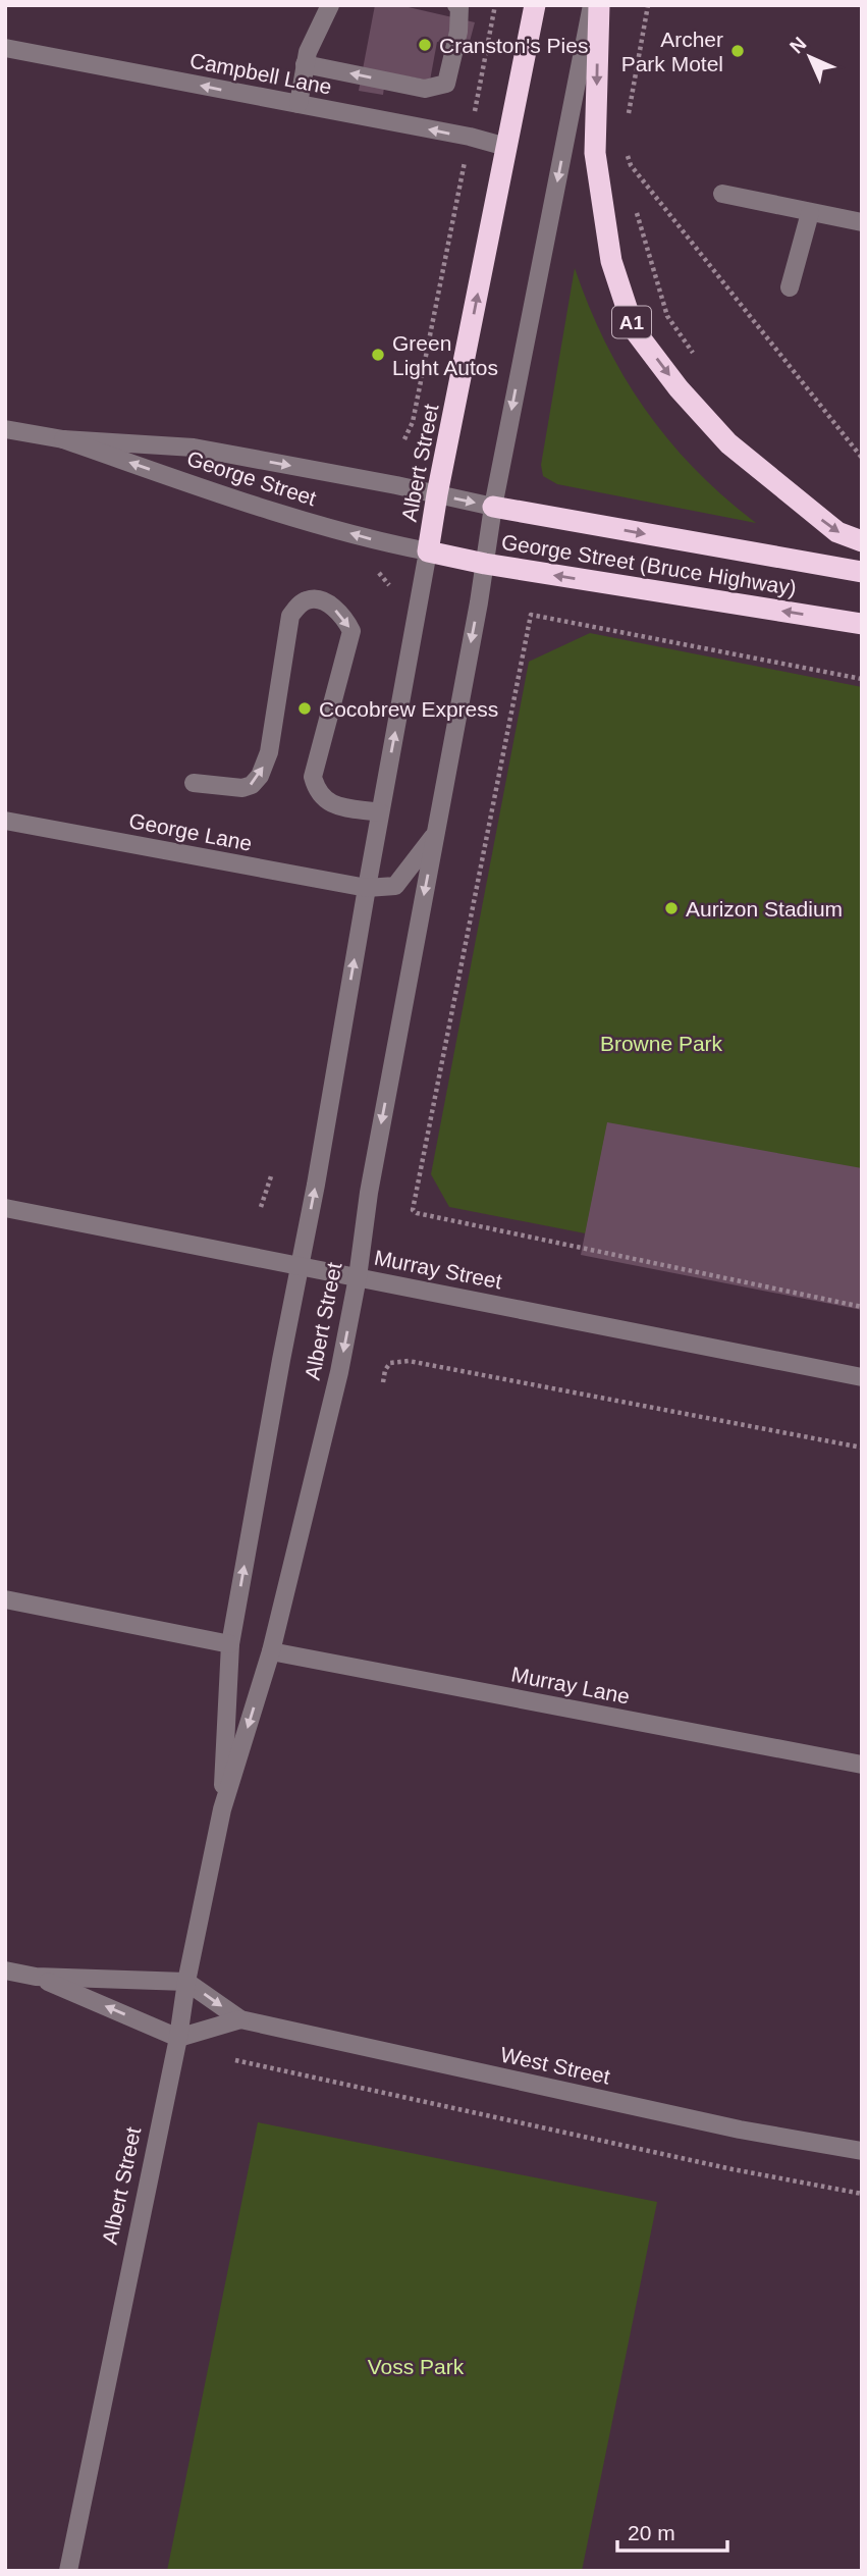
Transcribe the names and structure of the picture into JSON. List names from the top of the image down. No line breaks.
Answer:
{"streets":{"highway":["A1","Albert Street","George Street (Bruce Highway)"],"street":["Campbell Lane","George Street","George Lane","Murray Street","Murray Lane","West Street"]},"crossings":[["Campbell Lane","Albert Street"],["Albert Street","George Street"],["Albert Street","George Street (Bruce Highway)"],["Albert Street","George Lane"],["Albert Street","Murray Street"],["Albert Street","Murray Lane"],["Albert Street","West Street"],["George Street","George Street (Bruce Highway)"]],"one_way":["Campbell Lane"],"parks":["Browne Park","Voss Park"],"places":["Cranston's Pies","Archer Park Motel","Green Light Autos","Cocobrew Express","Aurizon Stadium"],"scale_bar":"20 m","north":"top left"}
